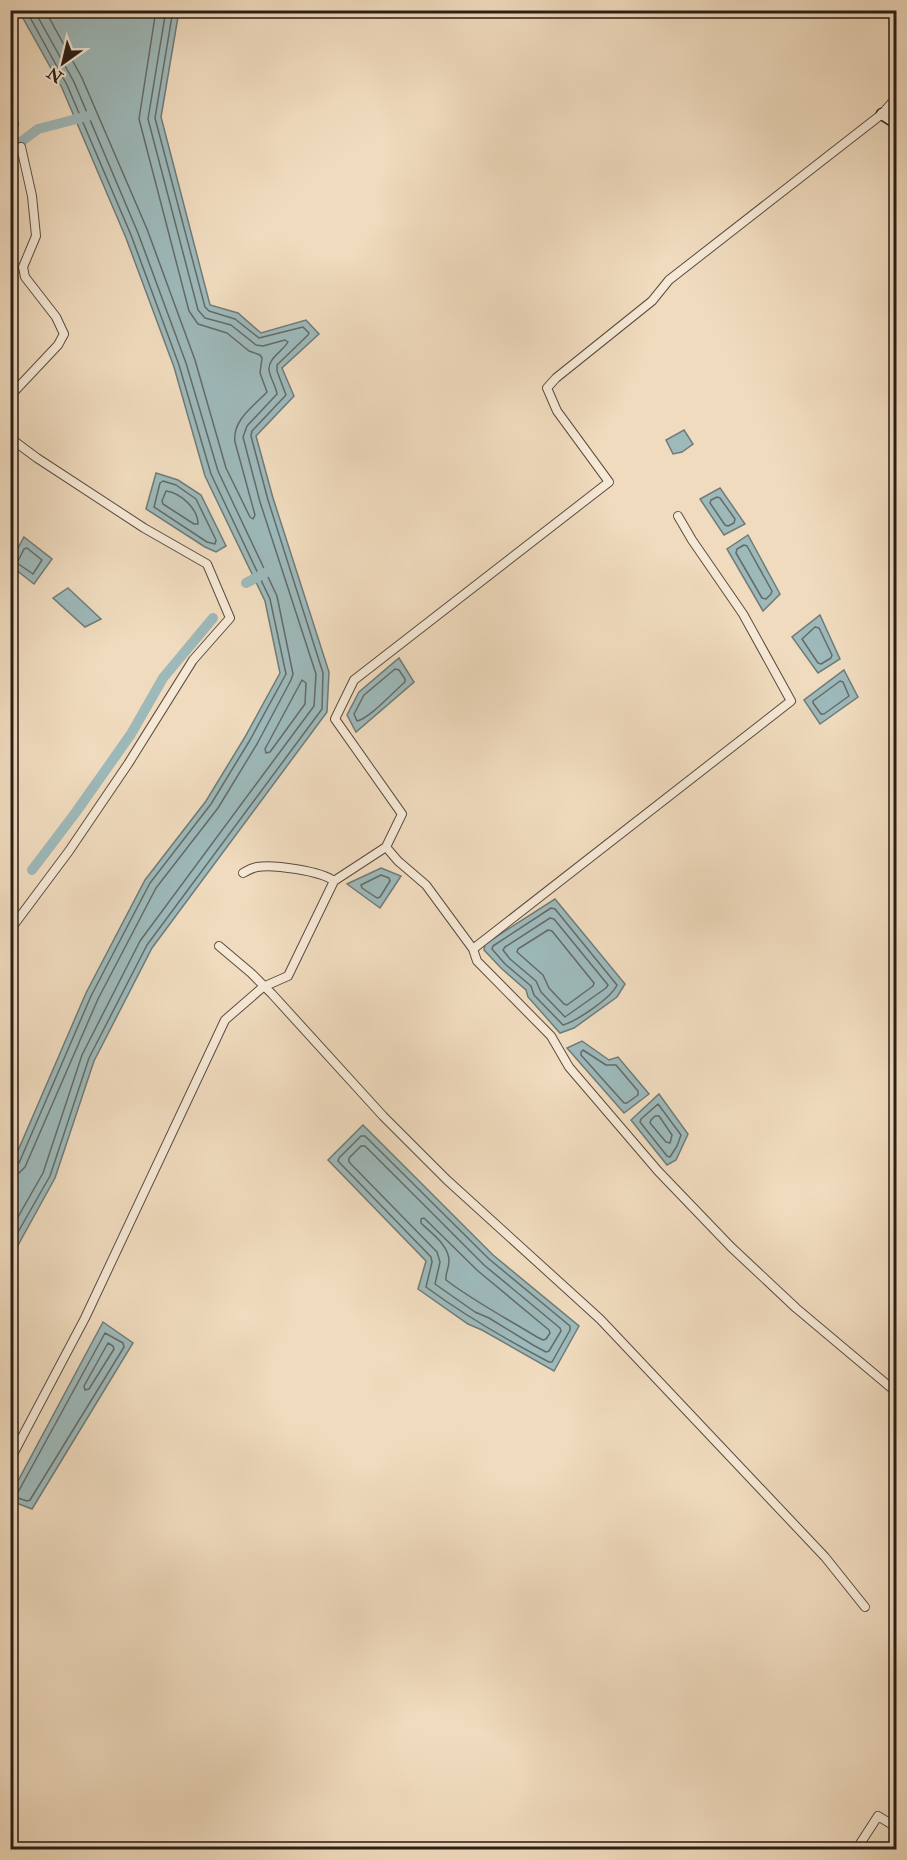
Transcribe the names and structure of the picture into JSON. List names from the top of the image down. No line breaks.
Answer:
{"north":"bottom left"}
